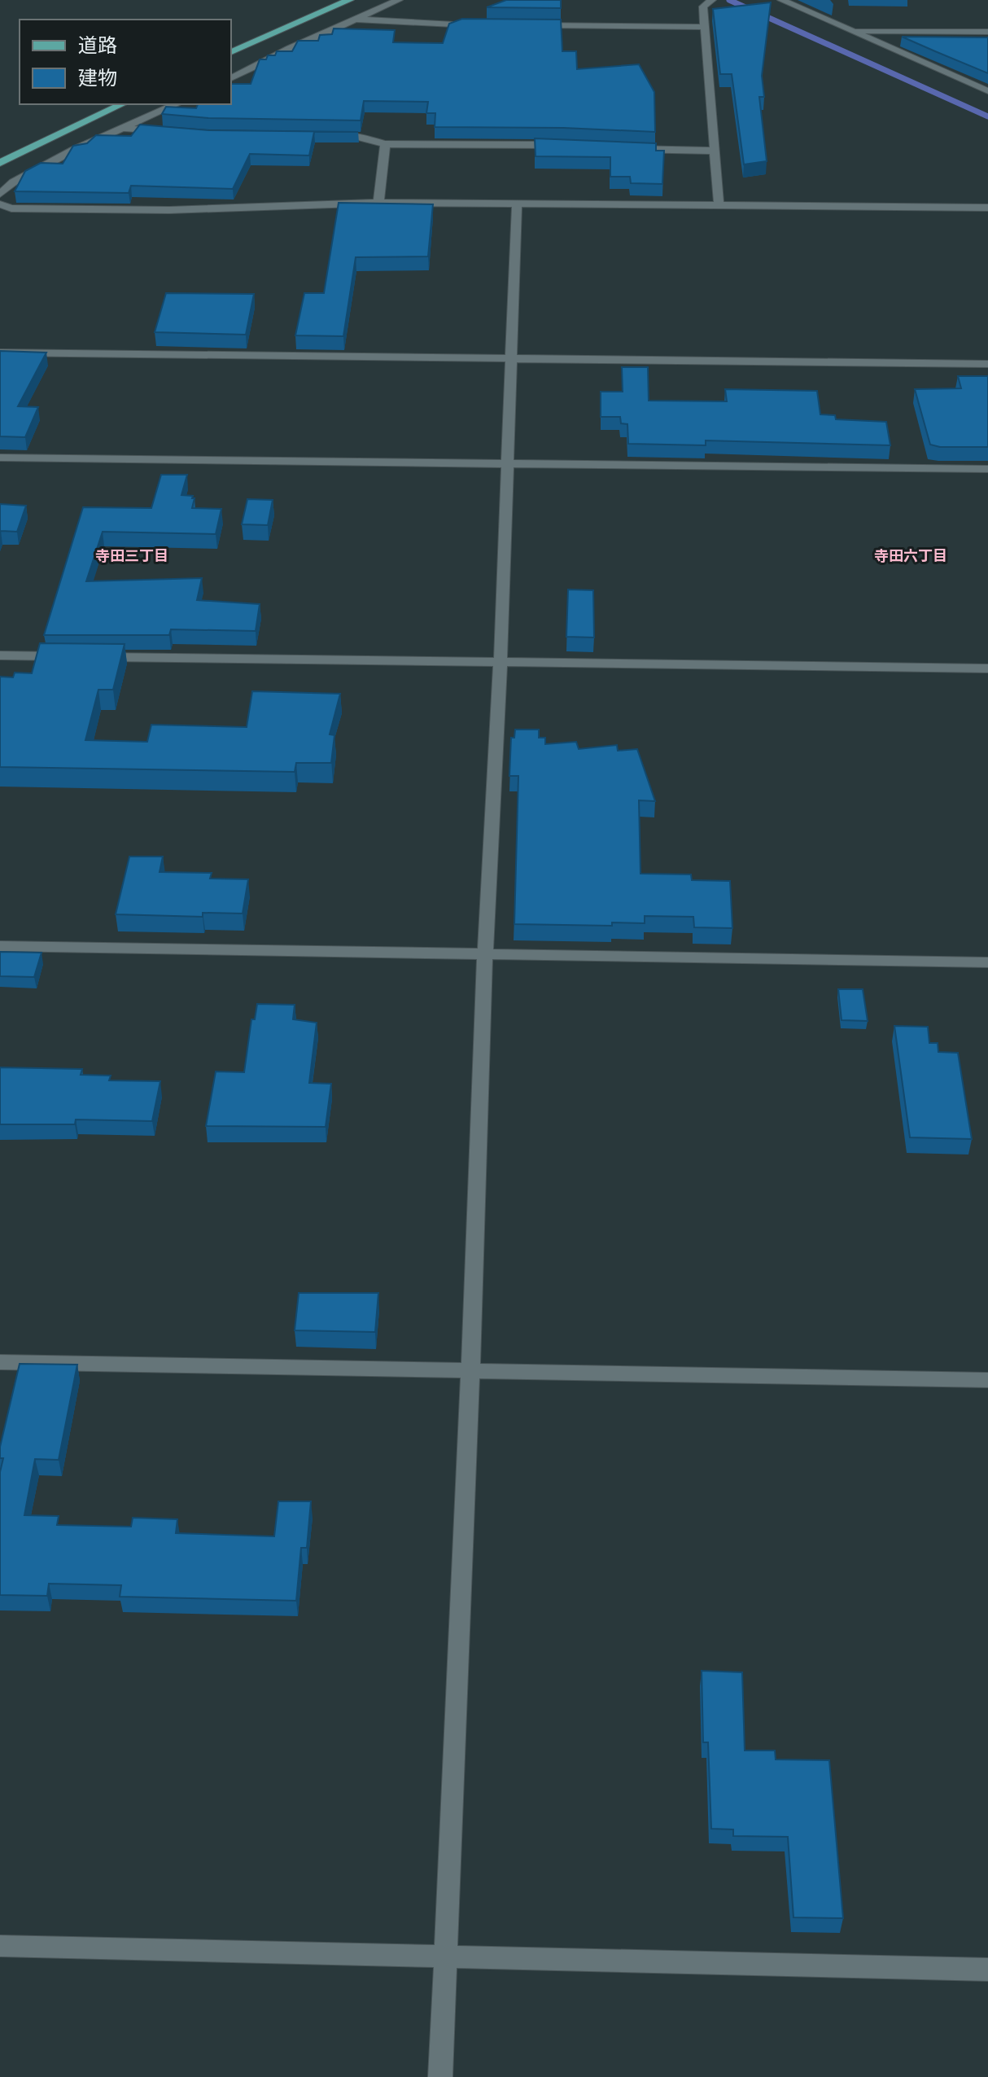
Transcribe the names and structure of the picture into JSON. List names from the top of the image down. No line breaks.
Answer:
{"districts":["寺田三丁目","寺田六丁目"],"legend":["道路","建物"]}
